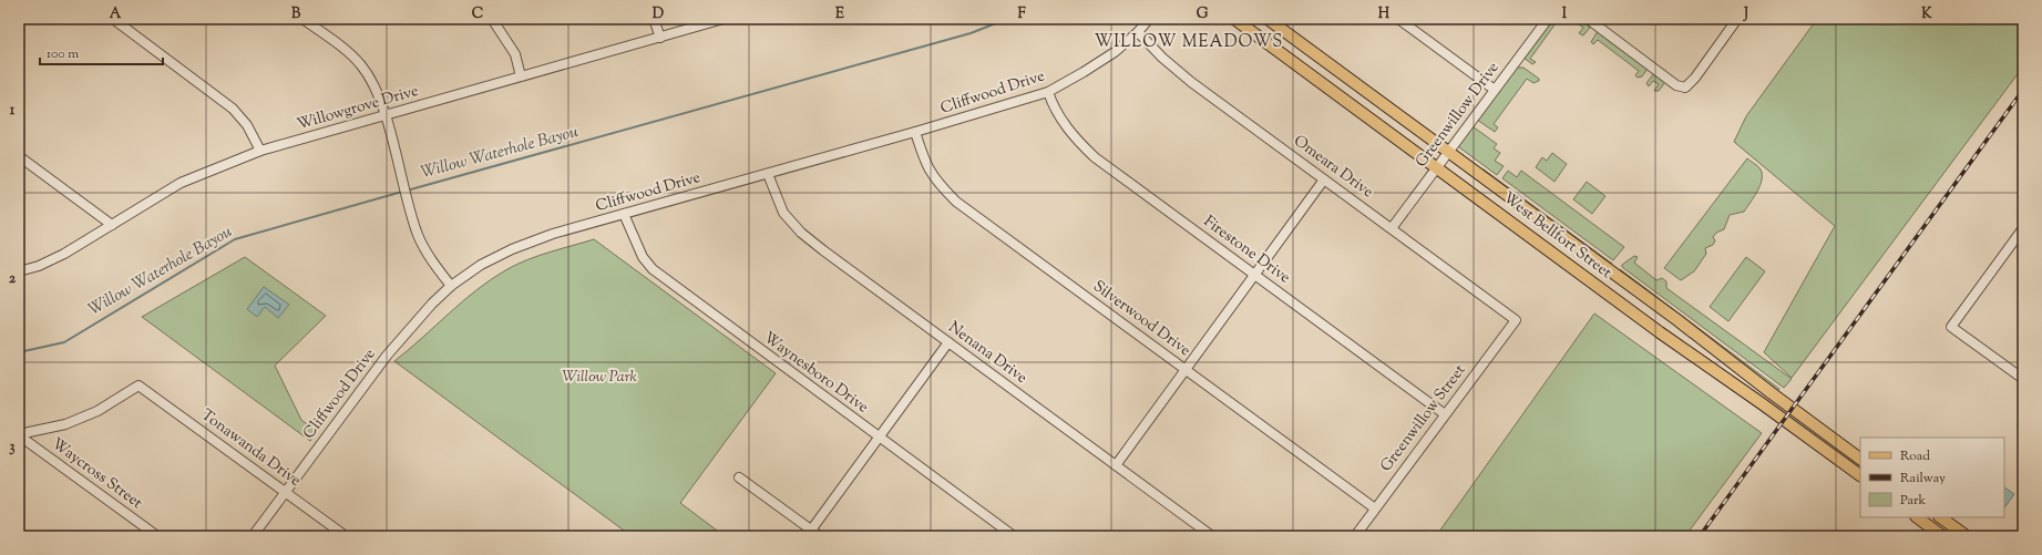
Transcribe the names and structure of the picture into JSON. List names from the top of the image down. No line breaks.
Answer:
{"streets":{"main road":["West Bellfort Street"],"street":["Cliffwood Drive","Willowgrove Drive","Greenwillow Drive","Omeara Drive","Firestone Drive","Silverwood Drive","Nenana Drive","Waynesboro Drive","Greenwillow Street","Tonawanda Drive","Waycross Street"]},"crossings":[["Cliffwood Drive","Omeara Drive"],["Cliffwood Drive","Firestone Drive"],["Cliffwood Drive","Silverwood Drive"],["Cliffwood Drive","Nenana Drive"],["Cliffwood Drive","Waynesboro Drive"],["Cliffwood Drive","Tonawanda Drive"],["Greenwillow Drive","Omeara Drive"],["Greenwillow Drive","West Bellfort Street"],["Omeara Drive","Greenwillow Street"],["Firestone Drive","Greenwillow Street"],["Silverwood Drive","Greenwillow Street"],["Tonawanda Drive","Waycross Street"]],"districts":["WILLOW MEADOWS"],"water":["Willow Waterhole Bayou"],"parks":["Willow Park"],"legend":["Road","Railway","Park"],"scale_bar":"100 m","grid":{"columns":["A","B","C","D","E","F","G","H","I","J","K"],"rows":["1","2","3"]}}
